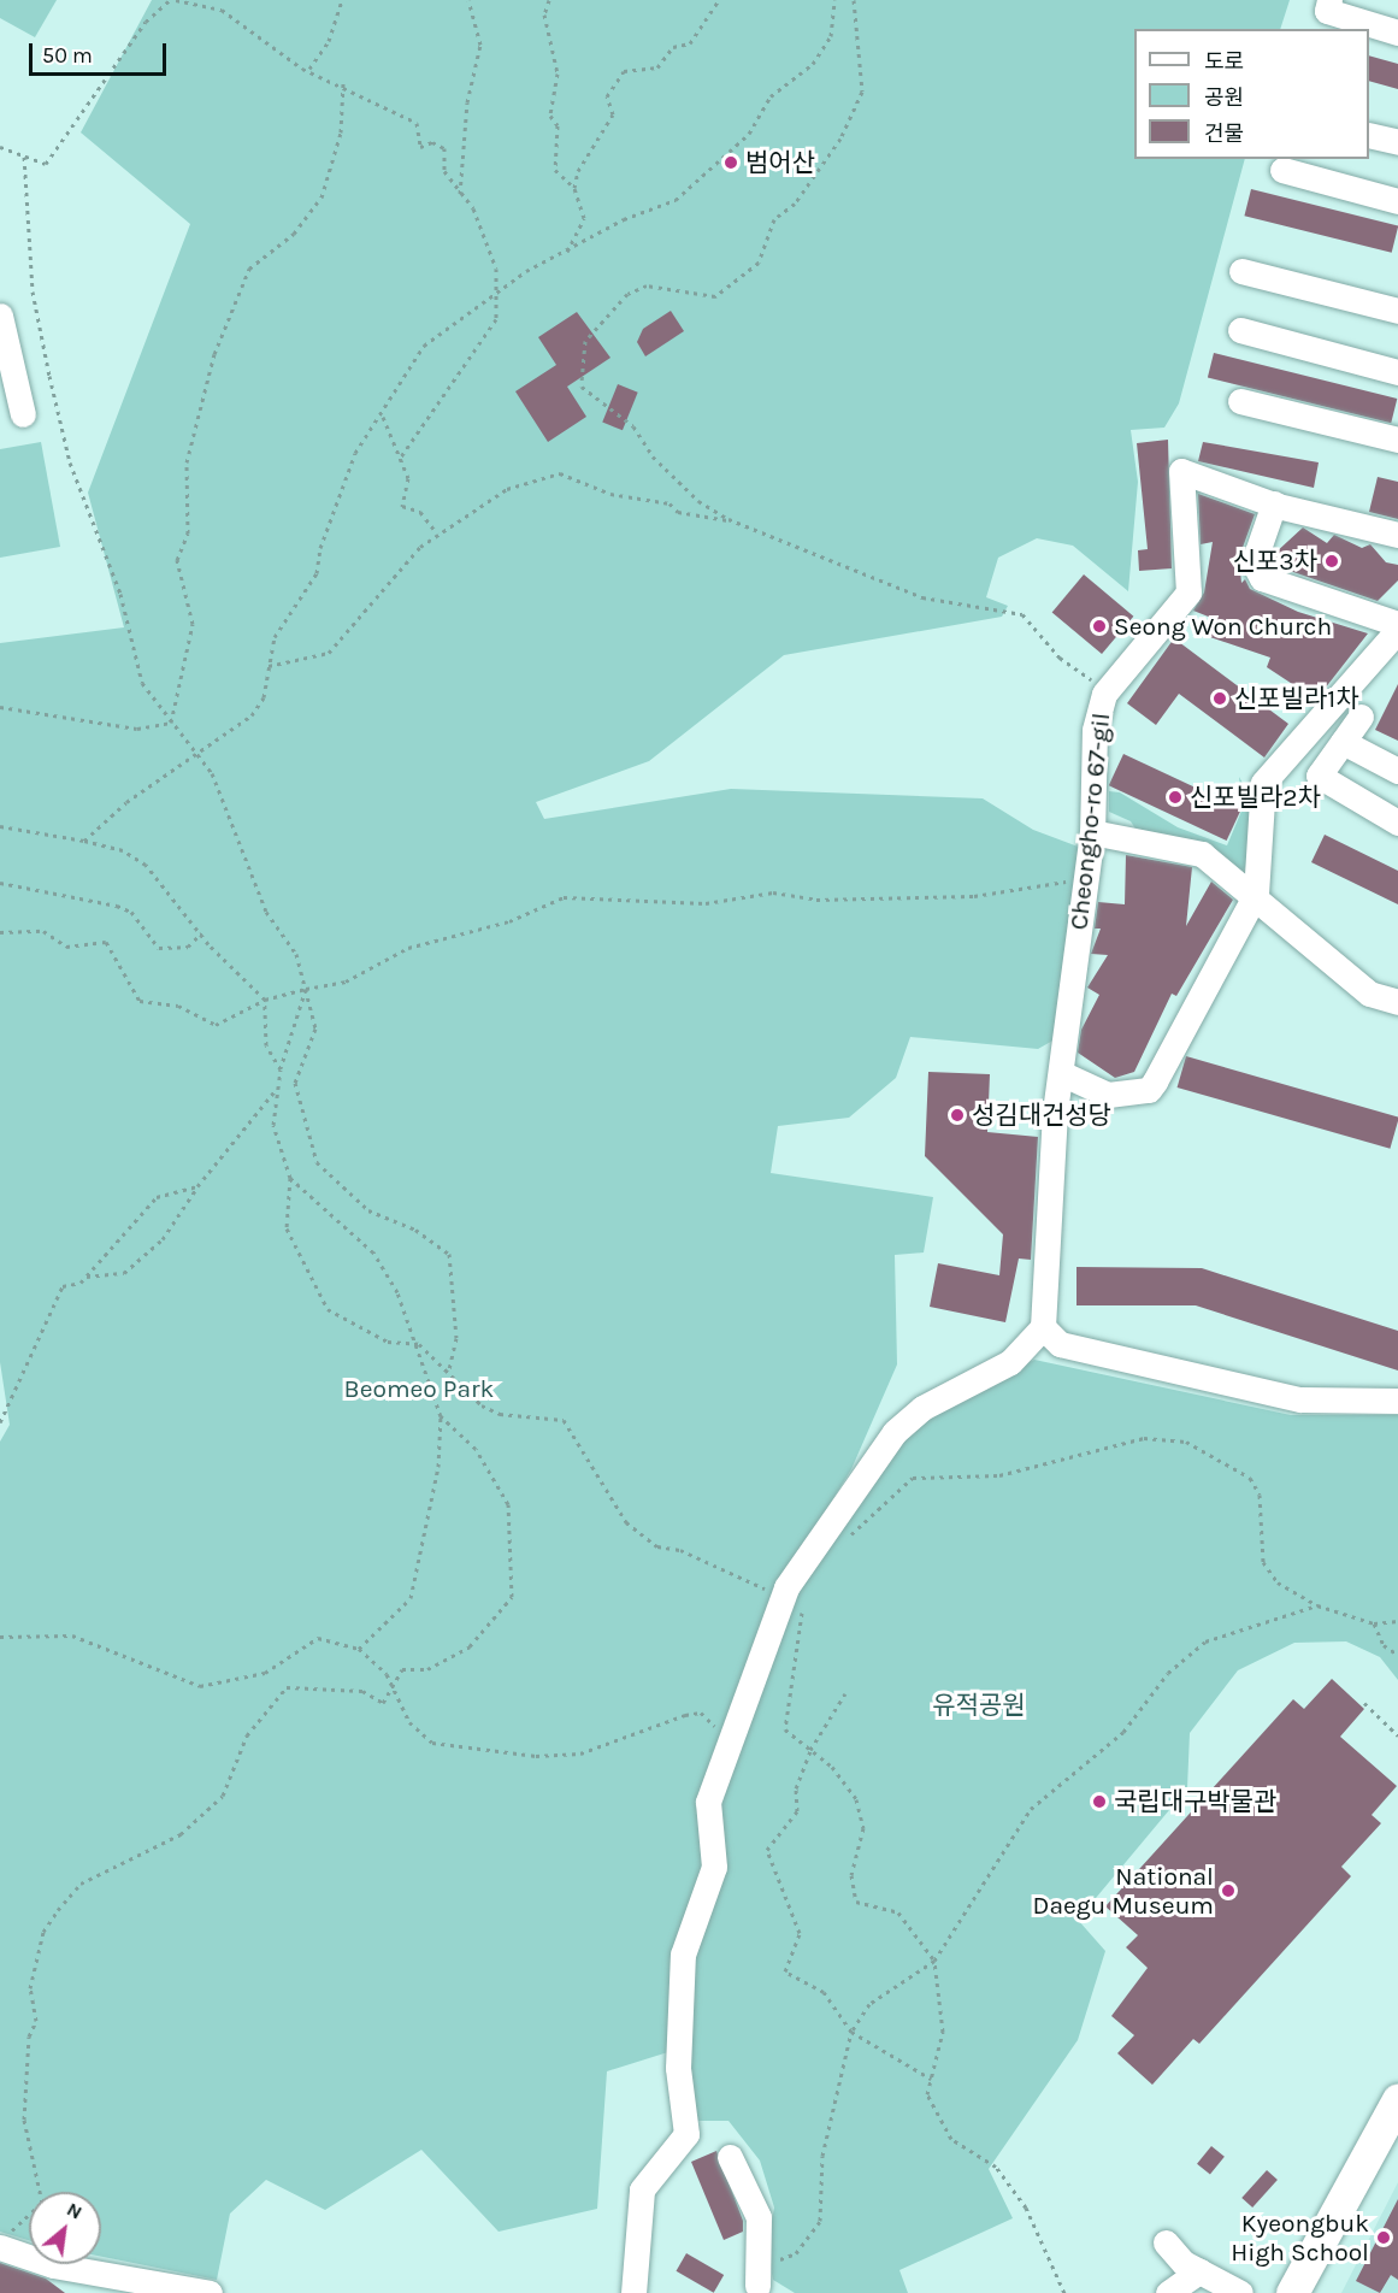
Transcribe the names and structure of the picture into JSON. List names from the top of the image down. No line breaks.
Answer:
{"streets":{"street":["Cheongho-ro 67-gil"]},"parks":["Beomeo Park","유적공원"],"places":["범어산","신포3차","Seong Won Church","신포빌라1차","신포빌라2차","성김대건성당","국립대구박물관","National Daegu Museum","Kyeongbuk High School"],"legend":["도로","공원","건물"],"scale_bar":"50 m","north":"top right"}
